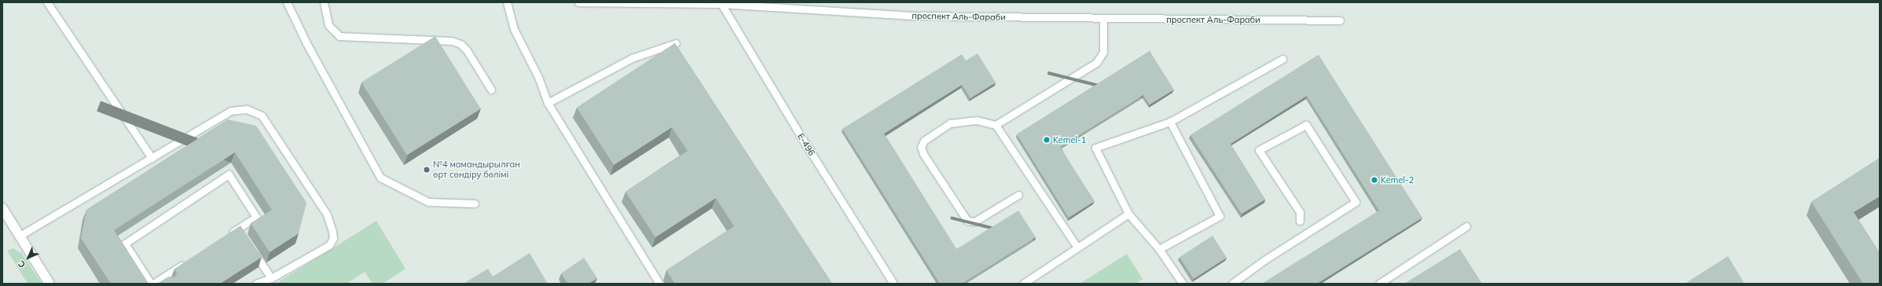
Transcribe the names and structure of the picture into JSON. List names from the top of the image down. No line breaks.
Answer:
{"streets":{"lane":["проспект Аль-Фараби","E-496"]},"crossings":[["проспект Аль-Фараби","E-496"]],"places":["Kemel-1","№4 мамандырылған өрт сөндіру бөлімі","Kemel-2"],"north":"bottom left"}
